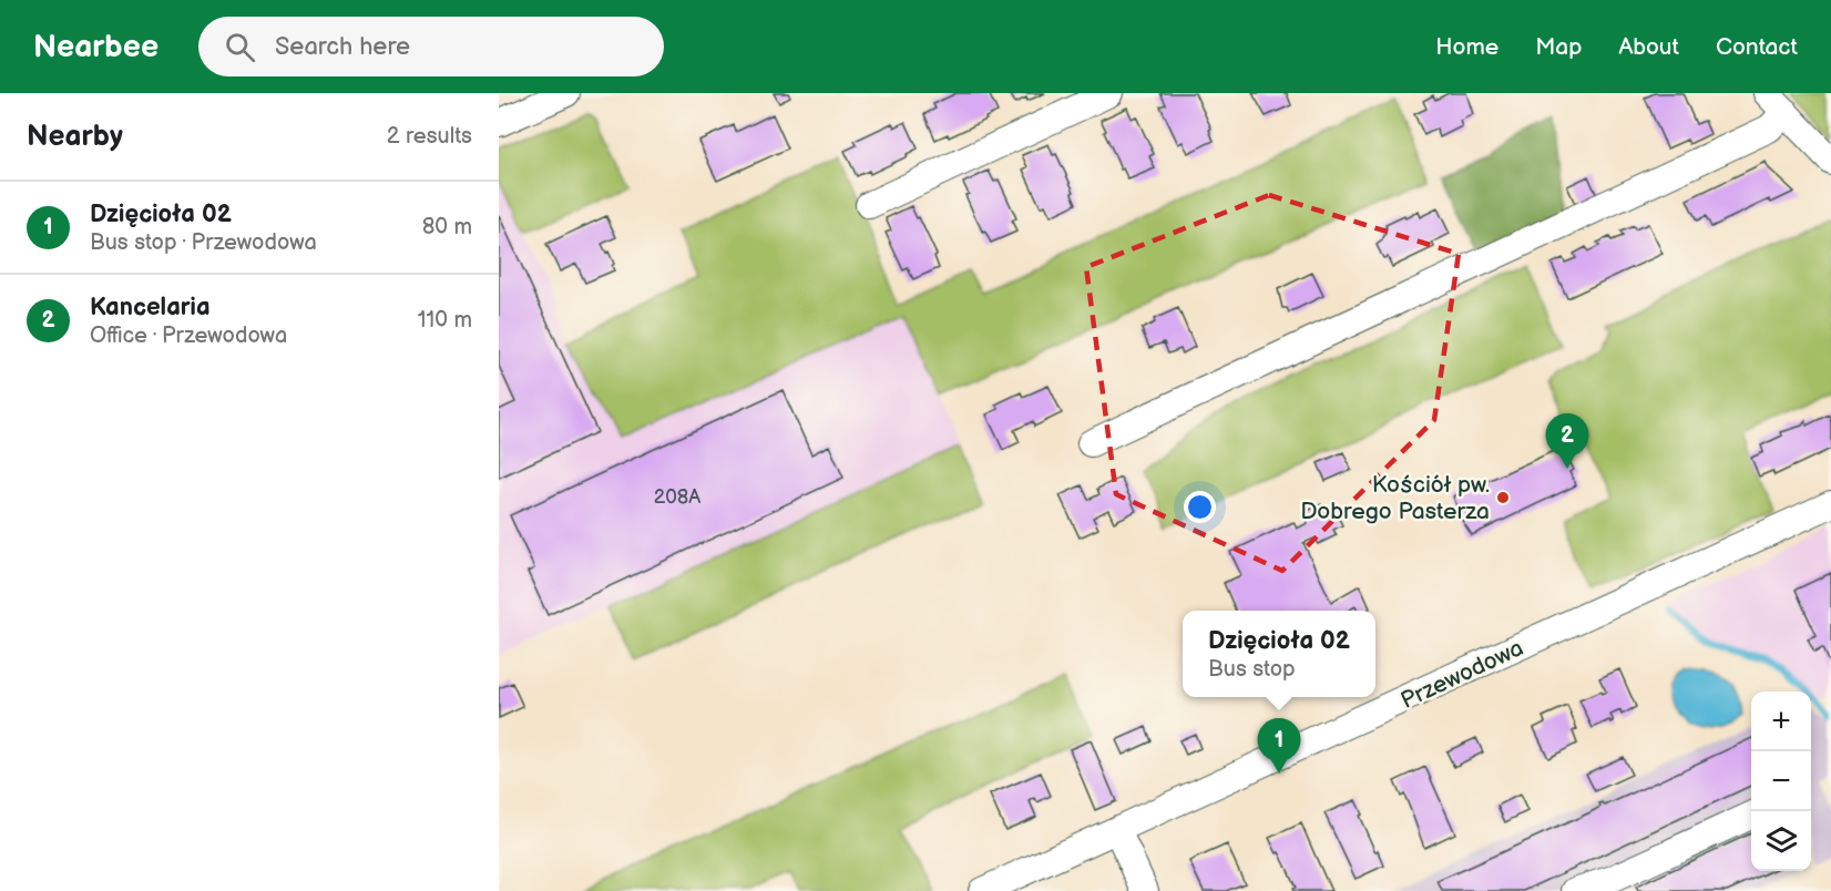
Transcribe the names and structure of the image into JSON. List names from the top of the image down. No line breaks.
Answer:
{"streets":{"street":["Przewodowa"]},"places":["Kościół pw. Dobrego Pasterza"],"house_numbers":["208A"],"page":{"header":"Nearbee","search":"Search here","nav":["Home","Map","About","Contact"],"heading":["Nearby","2 results"],"list":[{"mark":"1","name":"Dzięcioła 02","note":"Bus stop · Przewodowa","value":"80 m"},{"mark":"2","name":"Kancelaria","note":"Office · Przewodowa","value":"110 m"}],"pins":["2","1"],"popup":["Dzięcioła 02","Bus stop"],"map_buttons":["+","−"]}}
